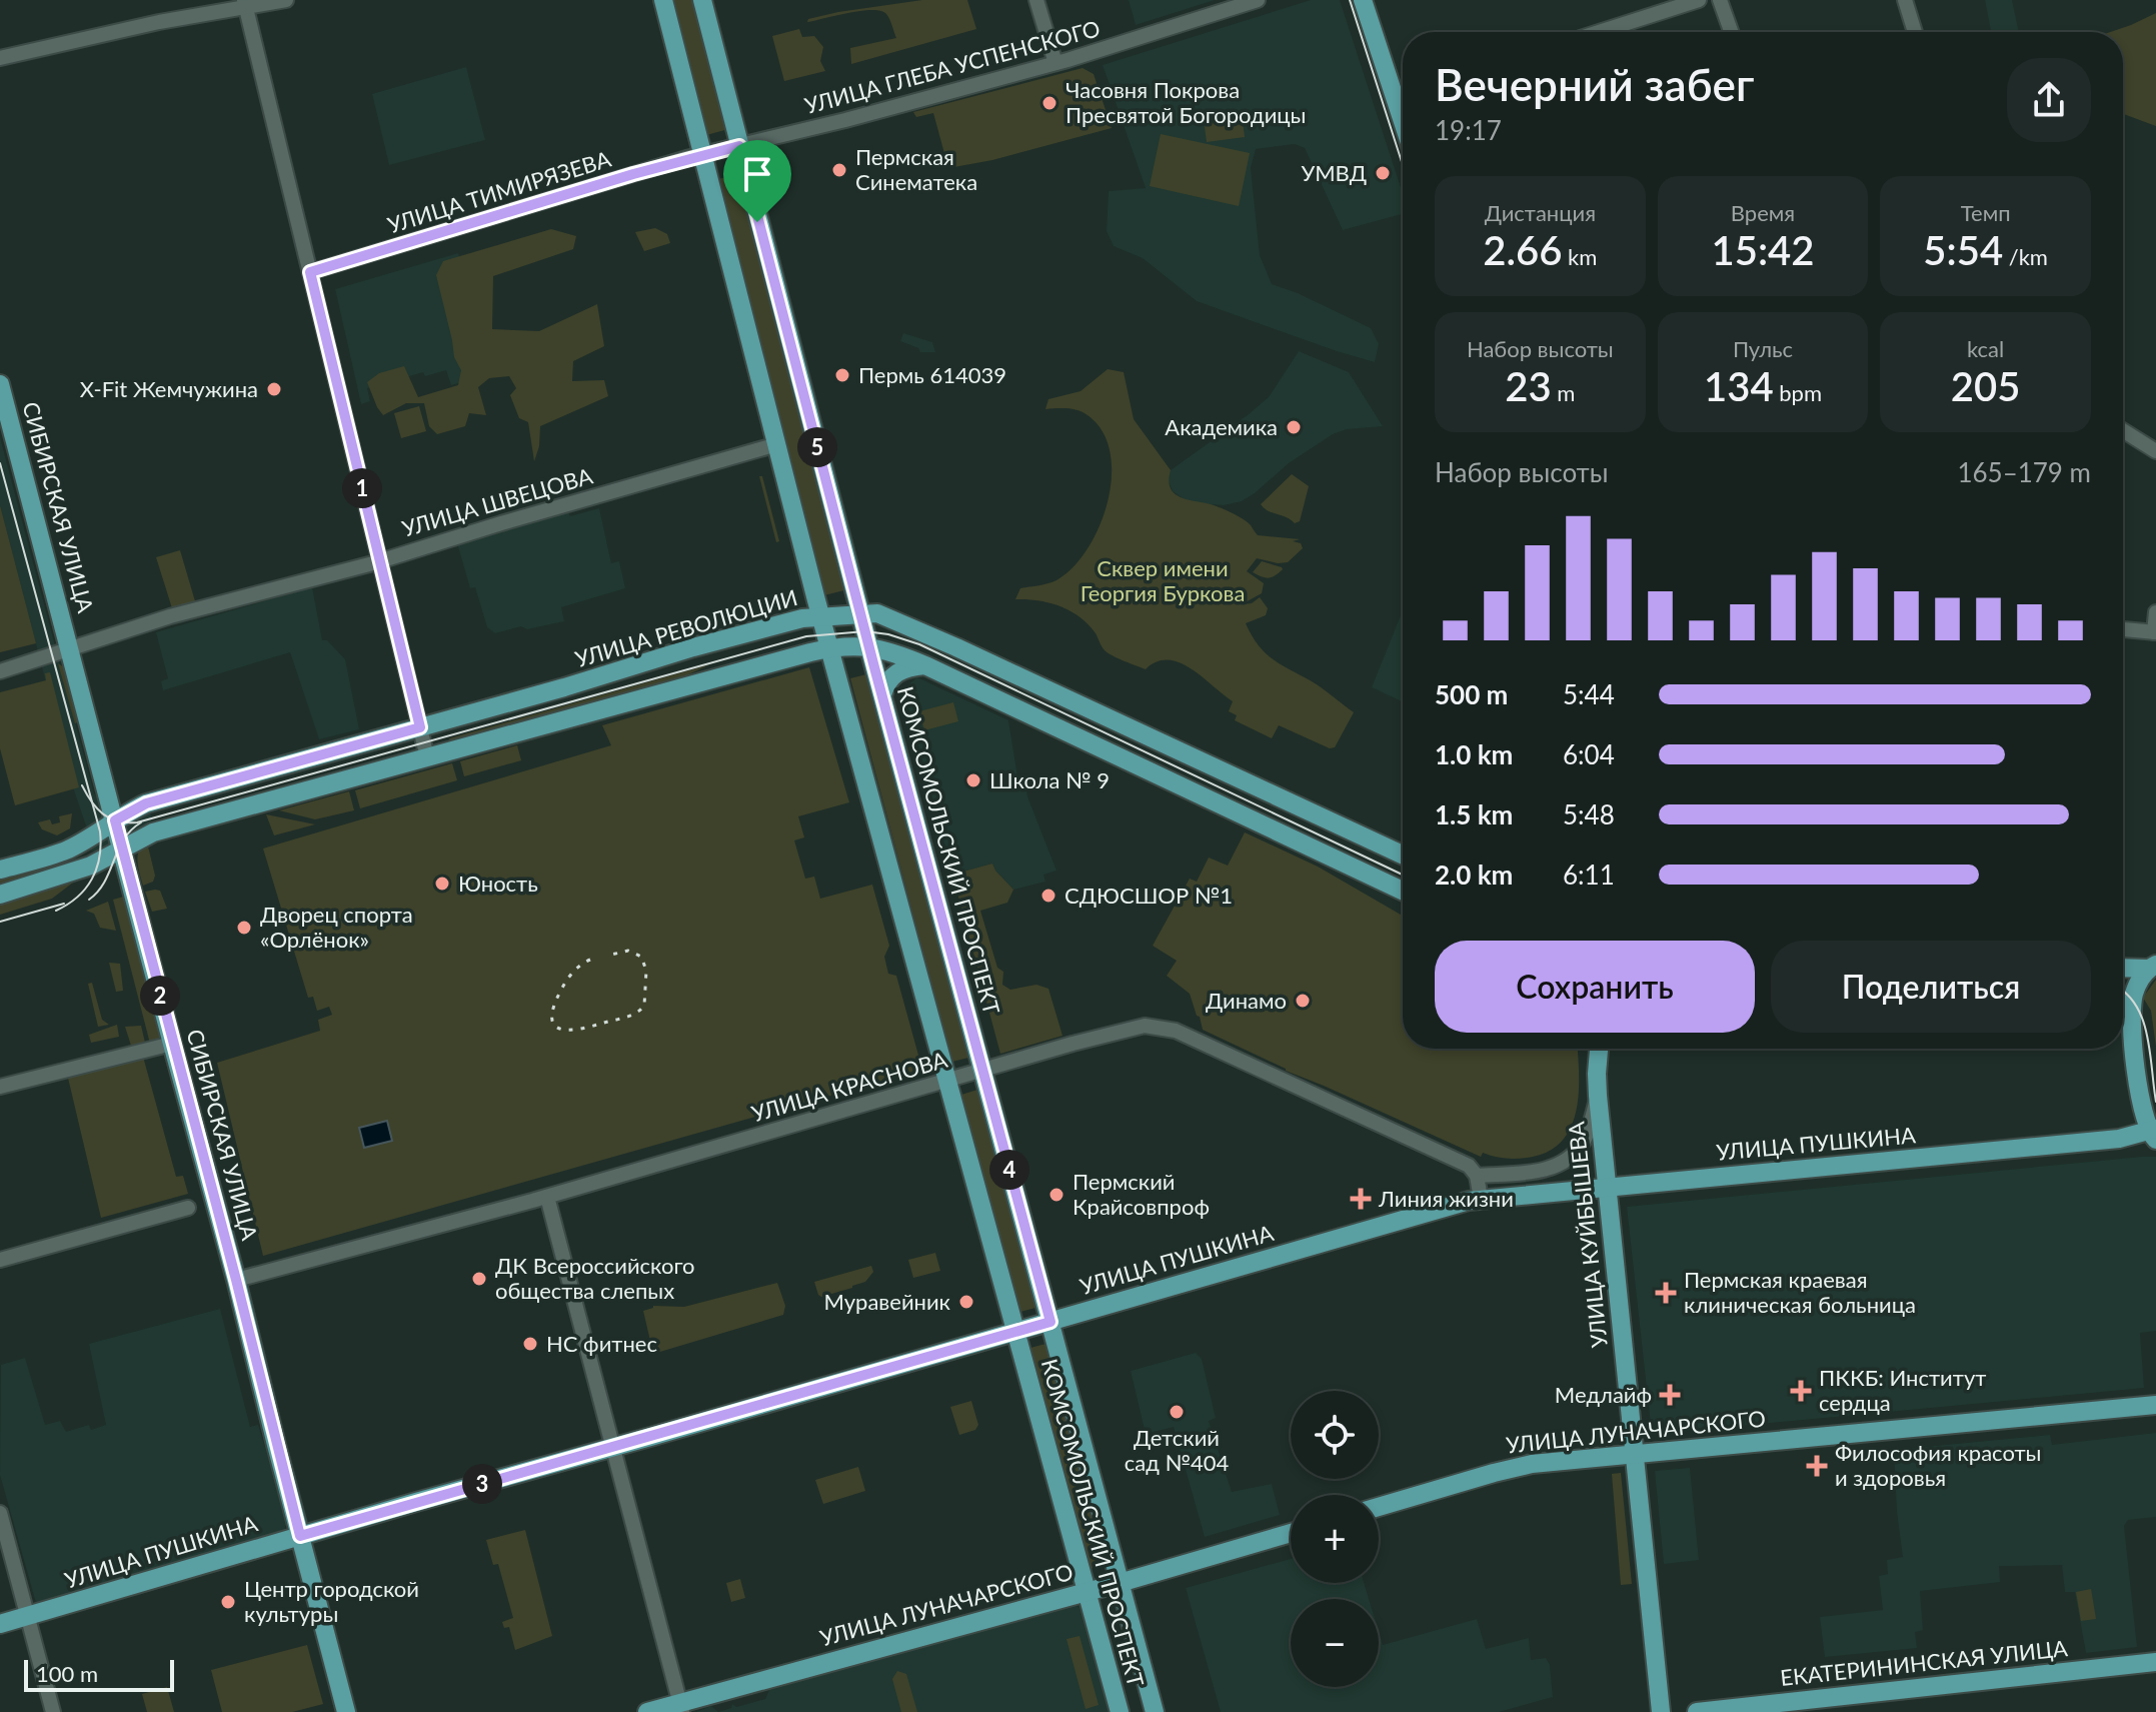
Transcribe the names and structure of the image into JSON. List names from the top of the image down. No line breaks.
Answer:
{"streets":{"main road":["СИБИРСКАЯ УЛИЦА","УЛИЦА РЕВОЛЮЦИИ","КОМСОМОЛЬСКИЙ ПРОСПЕКТ","УЛИЦА ПУШКИНА","УЛИЦА КУЙБЫШЕВА","УЛИЦА ЛУНАЧАРСКОГО","ЕКАТЕРИНИНСКАЯ УЛИЦА"],"street":["УЛИЦА ГЛЕБА УСПЕНСКОГО","УЛИЦА ТИМИРЯЗЕВА","УЛИЦА ШВЕЦОВА","УЛИЦА КРАСНОВА"]},"crossings":[["УЛИЦА ГЛЕБА УСПЕНСКОГО","УЛИЦА ТИМИРЯЗЕВА"],["УЛИЦА ГЛЕБА УСПЕНСКОГО","КОМСОМОЛЬСКИЙ ПРОСПЕКТ"],["УЛИЦА ТИМИРЯЗЕВА","КОМСОМОЛЬСКИЙ ПРОСПЕКТ"],["УЛИЦА ШВЕЦОВА","СИБИРСКАЯ УЛИЦА"],["УЛИЦА ШВЕЦОВА","КОМСОМОЛЬСКИЙ ПРОСПЕКТ"],["СИБИРСКАЯ УЛИЦА","УЛИЦА РЕВОЛЮЦИИ"],["СИБИРСКАЯ УЛИЦА","УЛИЦА КРАСНОВА"],["СИБИРСКАЯ УЛИЦА","УЛИЦА ПУШКИНА"],["УЛИЦА РЕВОЛЮЦИИ","КОМСОМОЛЬСКИЙ ПРОСПЕКТ"],["КОМСОМОЛЬСКИЙ ПРОСПЕКТ","УЛИЦА КРАСНОВА"],["КОМСОМОЛЬСКИЙ ПРОСПЕКТ","УЛИЦА ПУШКИНА"],["КОМСОМОЛЬСКИЙ ПРОСПЕКТ","УЛИЦА ЛУНАЧАРСКОГО"],["УЛИЦА ПУШКИНА","УЛИЦА КУЙБЫШЕВА"],["УЛИЦА КУЙБЫШЕВА","УЛИЦА ЛУНАЧАРСКОГО"]],"parks":["Сквер имени Георгия Буркова"],"places":{"other":["Часовня Покрова Пресвятой Богородицы","Пермская Синематека","УМВД","Пермь 614039","X-Fit Жемчужина","Академика","Школа № 9","Юность","СДЮСШОР №1","Дворец спорта «Орлёнок»","Динамо","Пермский Крайсовпроф","ДК Всероссийского общества слепых","Муравейник","НС фитнес","Детский сад №404","Центр городской культуры"],"health":["Линия жизни","Пермская краевая клиническая больница","ПККБ: Институт сердца","Медлайф","Философия красоты и здоровья"]},"scale_bar":"100 m","page":{"heading":["Вечерний забег","19:17"],"stats":[["Дистанция","2.66 km"],["Время","15:42"],["Темп","5:54 /km"],["Набор высоты","23 m"],["Пульс","134 bpm"],["kcal","205"]],"pins":["5","1","2","4","3"],"chart":["Набор высоты","165–179 m"],"list":[{"name":"500 m","note":"5:44"},{"name":"1.0 km","note":"6:04"},{"name":"1.5 km","note":"5:48"},{"name":"2.0 km","note":"6:11"}],"buttons":["Сохранить","Поделиться"],"map_buttons":["+","−"],"scale":"100 m"}}
